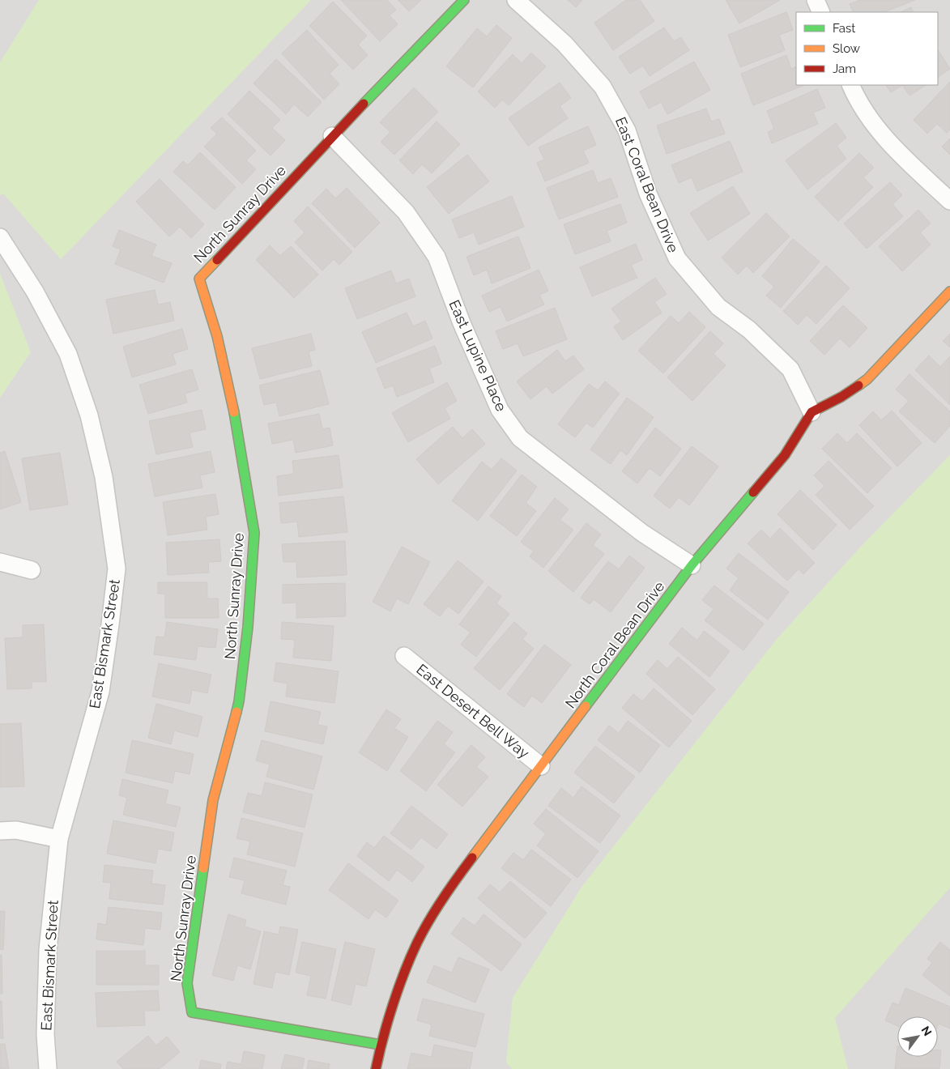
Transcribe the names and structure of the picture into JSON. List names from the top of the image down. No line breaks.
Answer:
{"streets":{"street":["East Coral Bean Drive","North Sunray Drive","East Lupine Place","East Bismark Street","North Coral Bean Drive","East Desert Bell Way"]},"crossings":[["East Coral Bean Drive","North Coral Bean Drive"],["North Sunray Drive","East Lupine Place"],["North Sunray Drive","North Coral Bean Drive"],["East Lupine Place","North Coral Bean Drive"],["North Coral Bean Drive","East Desert Bell Way"]],"legend":["Fast","Slow","Jam"],"north":"top right"}
